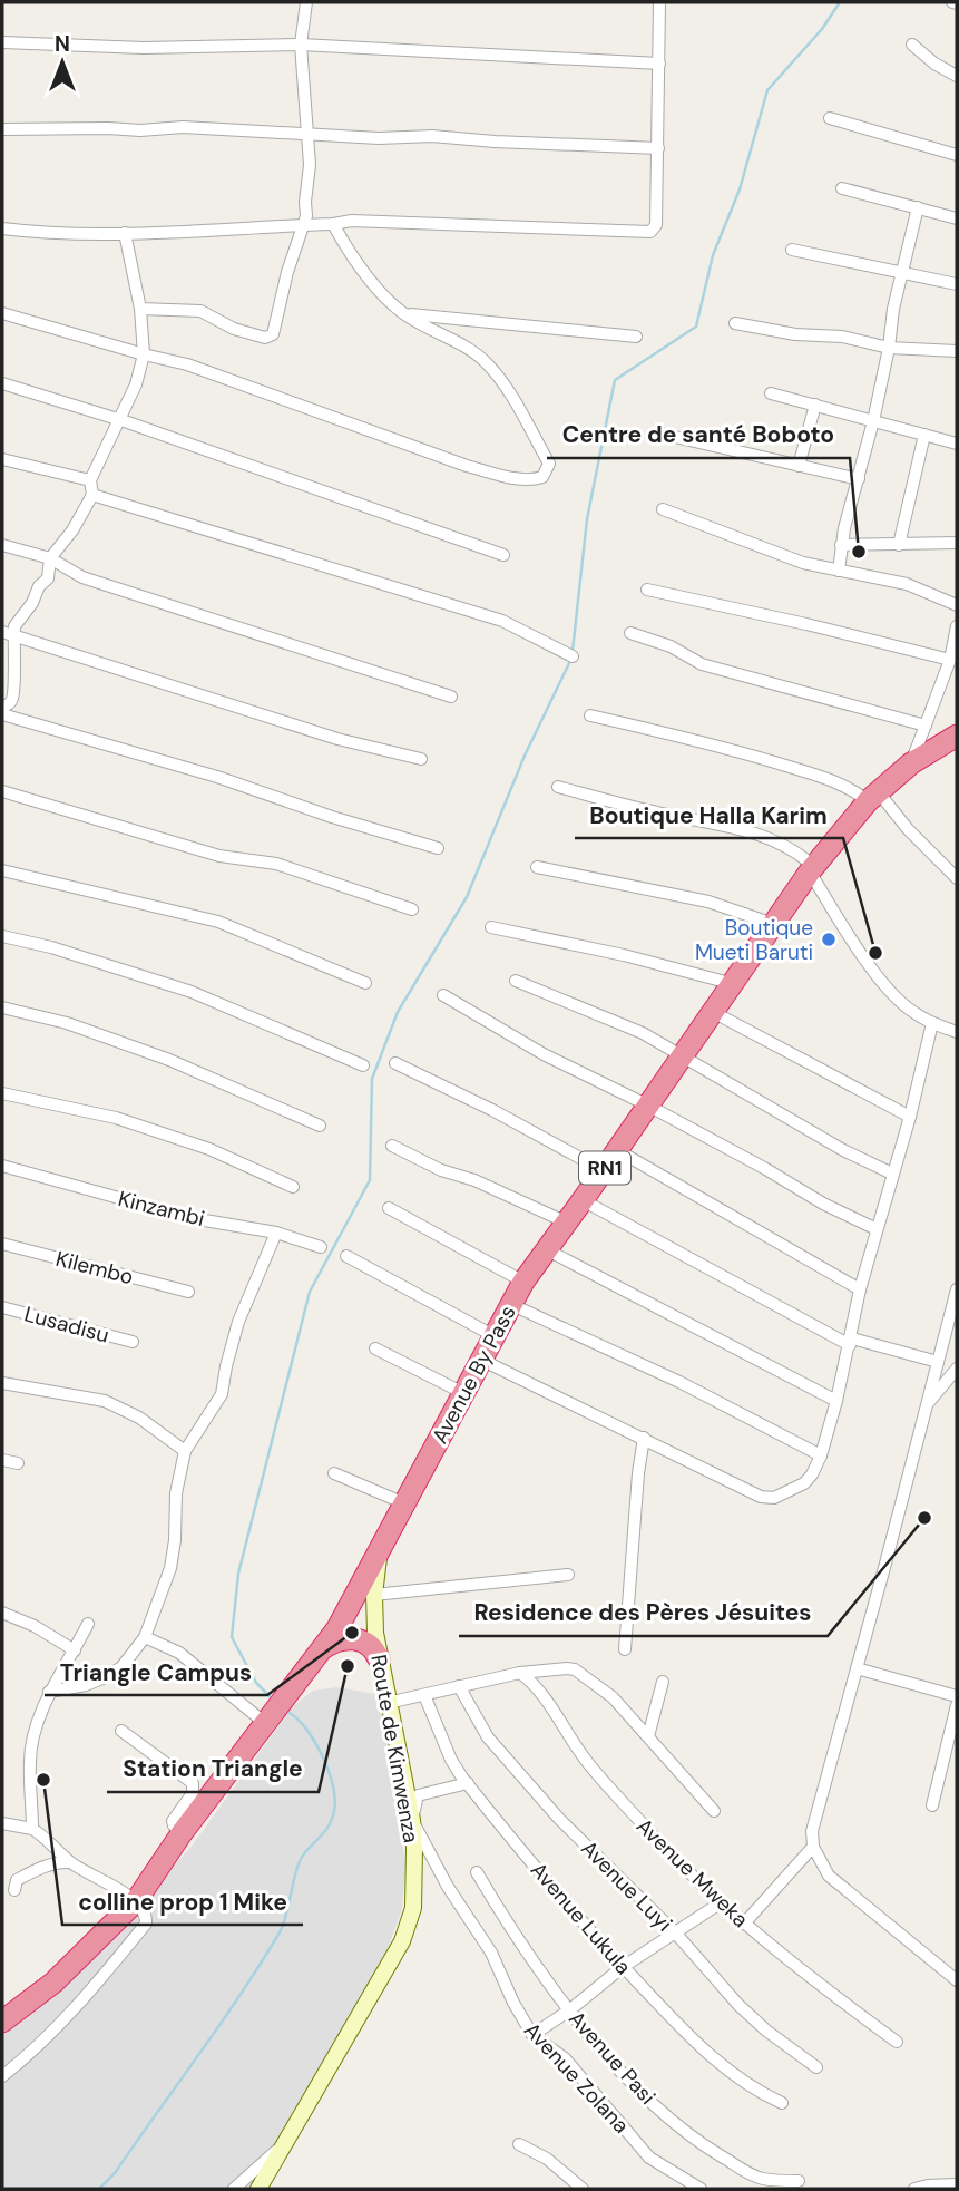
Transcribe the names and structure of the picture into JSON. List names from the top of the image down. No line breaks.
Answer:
{"streets":{"highway":["RN1","Avenue By Pass"],"street":["Kinzambi","Kilembo","Lusadisu","Route de Kimwenza","Avenue Mweka","Avenue Luyi","Avenue Lukula","Avenue Pasi","Avenue Zolana"]},"crossings":[["Avenue By Pass","Route de Kimwenza"],["Route de Kimwenza","Avenue Zolana"]],"places":["Centre de santé Boboto","Boutique Mueti Baruti","Boutique Halla Karim","Residence des Pères Jésuites","Triangle Campus","Station Triangle","colline prop 1 Mike"],"north":"top"}
